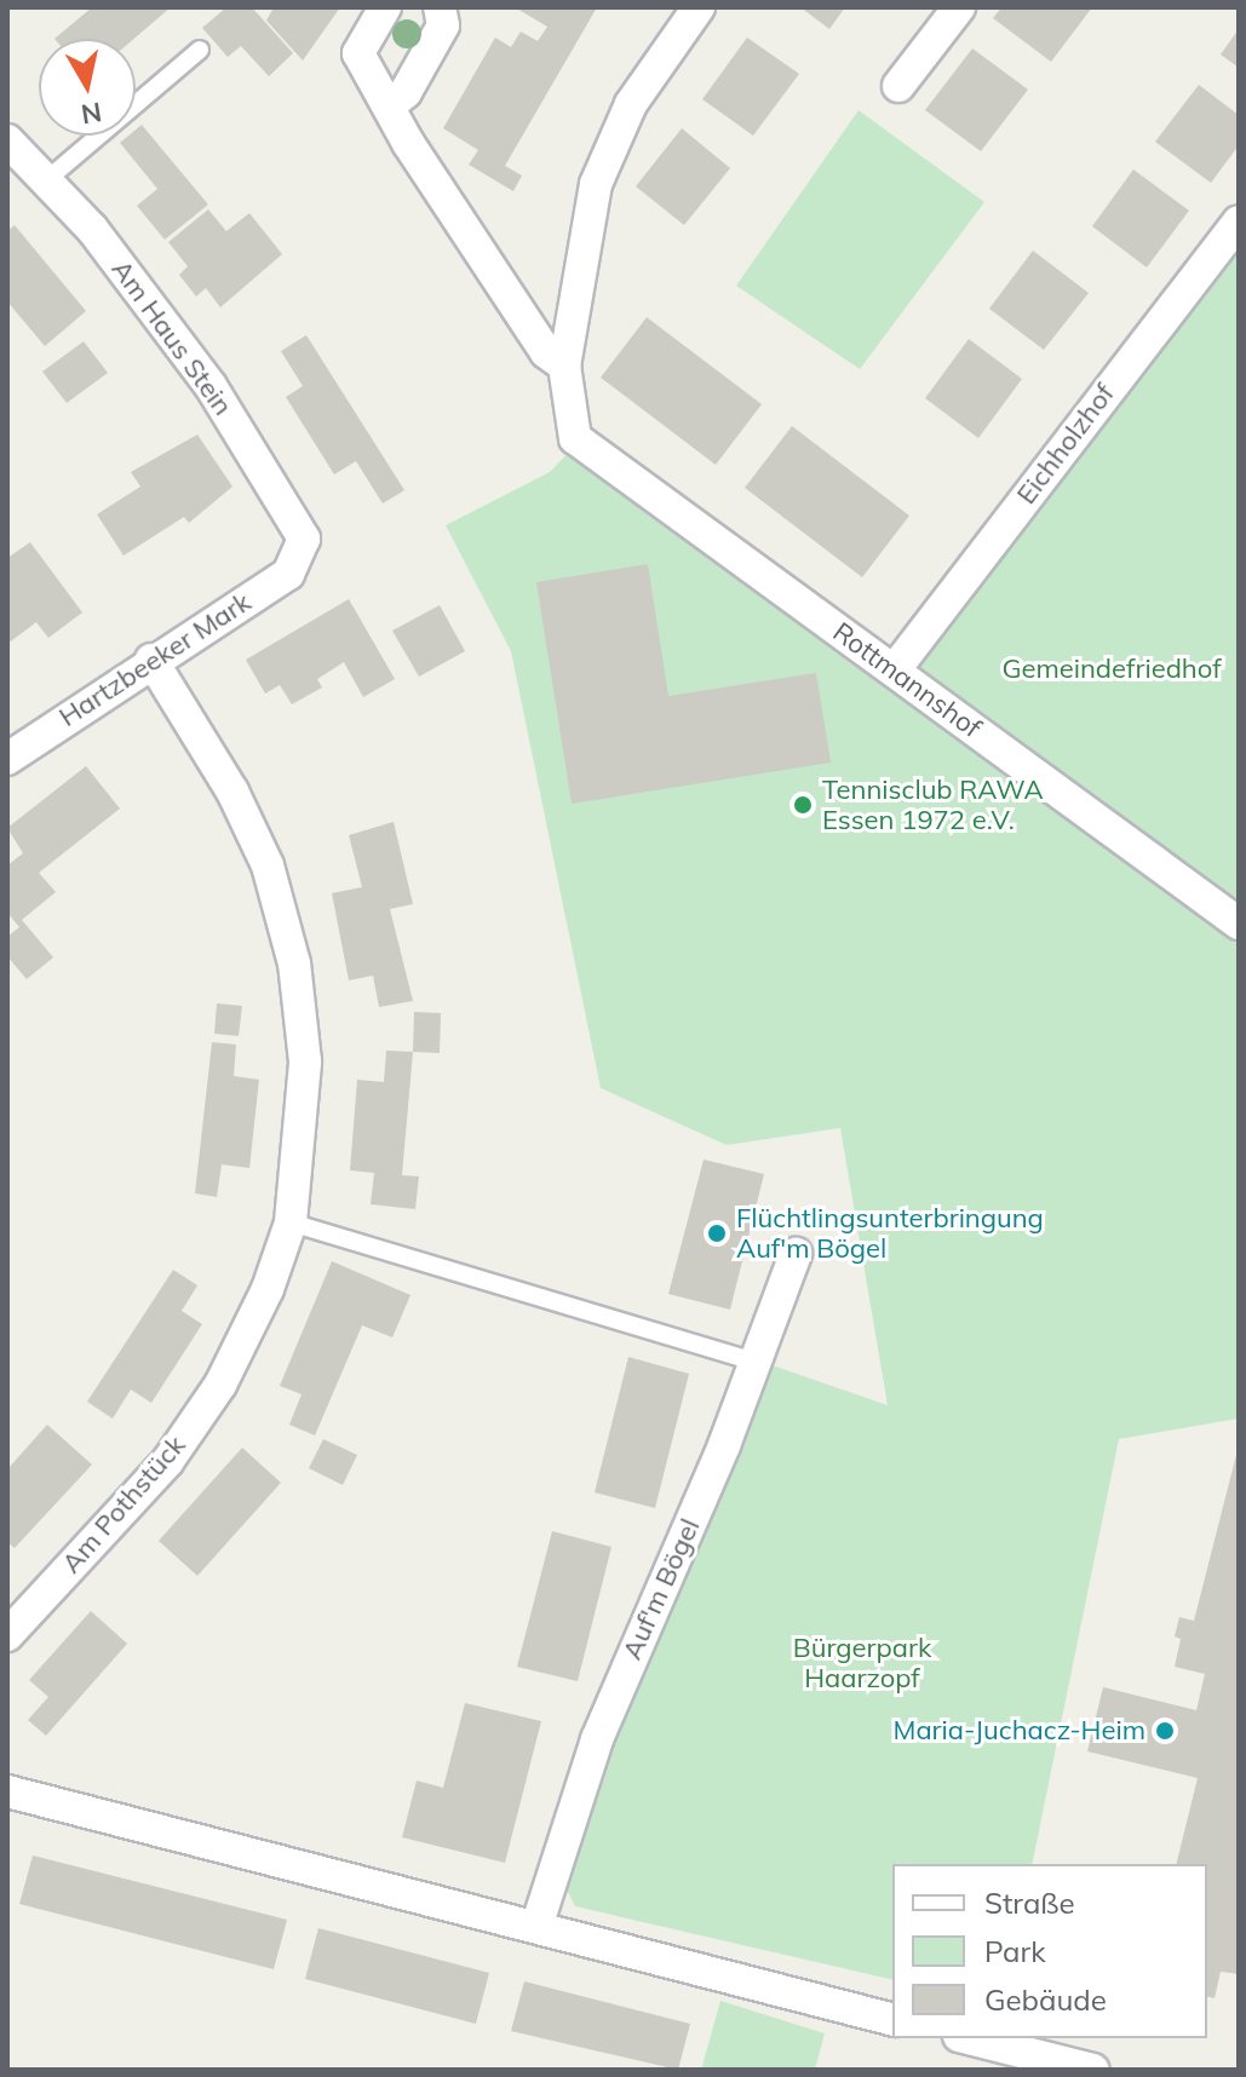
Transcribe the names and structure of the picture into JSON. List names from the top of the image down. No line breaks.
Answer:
{"streets":{"street":["Am Haus Stein","Eichholzhof","Hartzbeeker Mark","Rottmannshof","Am Pothstück","Auf'm Bögel"]},"crossings":[["Am Haus Stein","Hartzbeeker Mark"],["Eichholzhof","Rottmannshof"],["Hartzbeeker Mark","Am Pothstück"]],"parks":["Gemeindefriedhof","Bürgerpark Haarzopf"],"places":["Tennisclub RAWA Essen 1972 e.V.","Flüchtlingsunterbringung Auf'm Bögel","Maria-Juchacz-Heim"],"legend":["Straße","Park","Gebäude"],"north":"bottom"}
